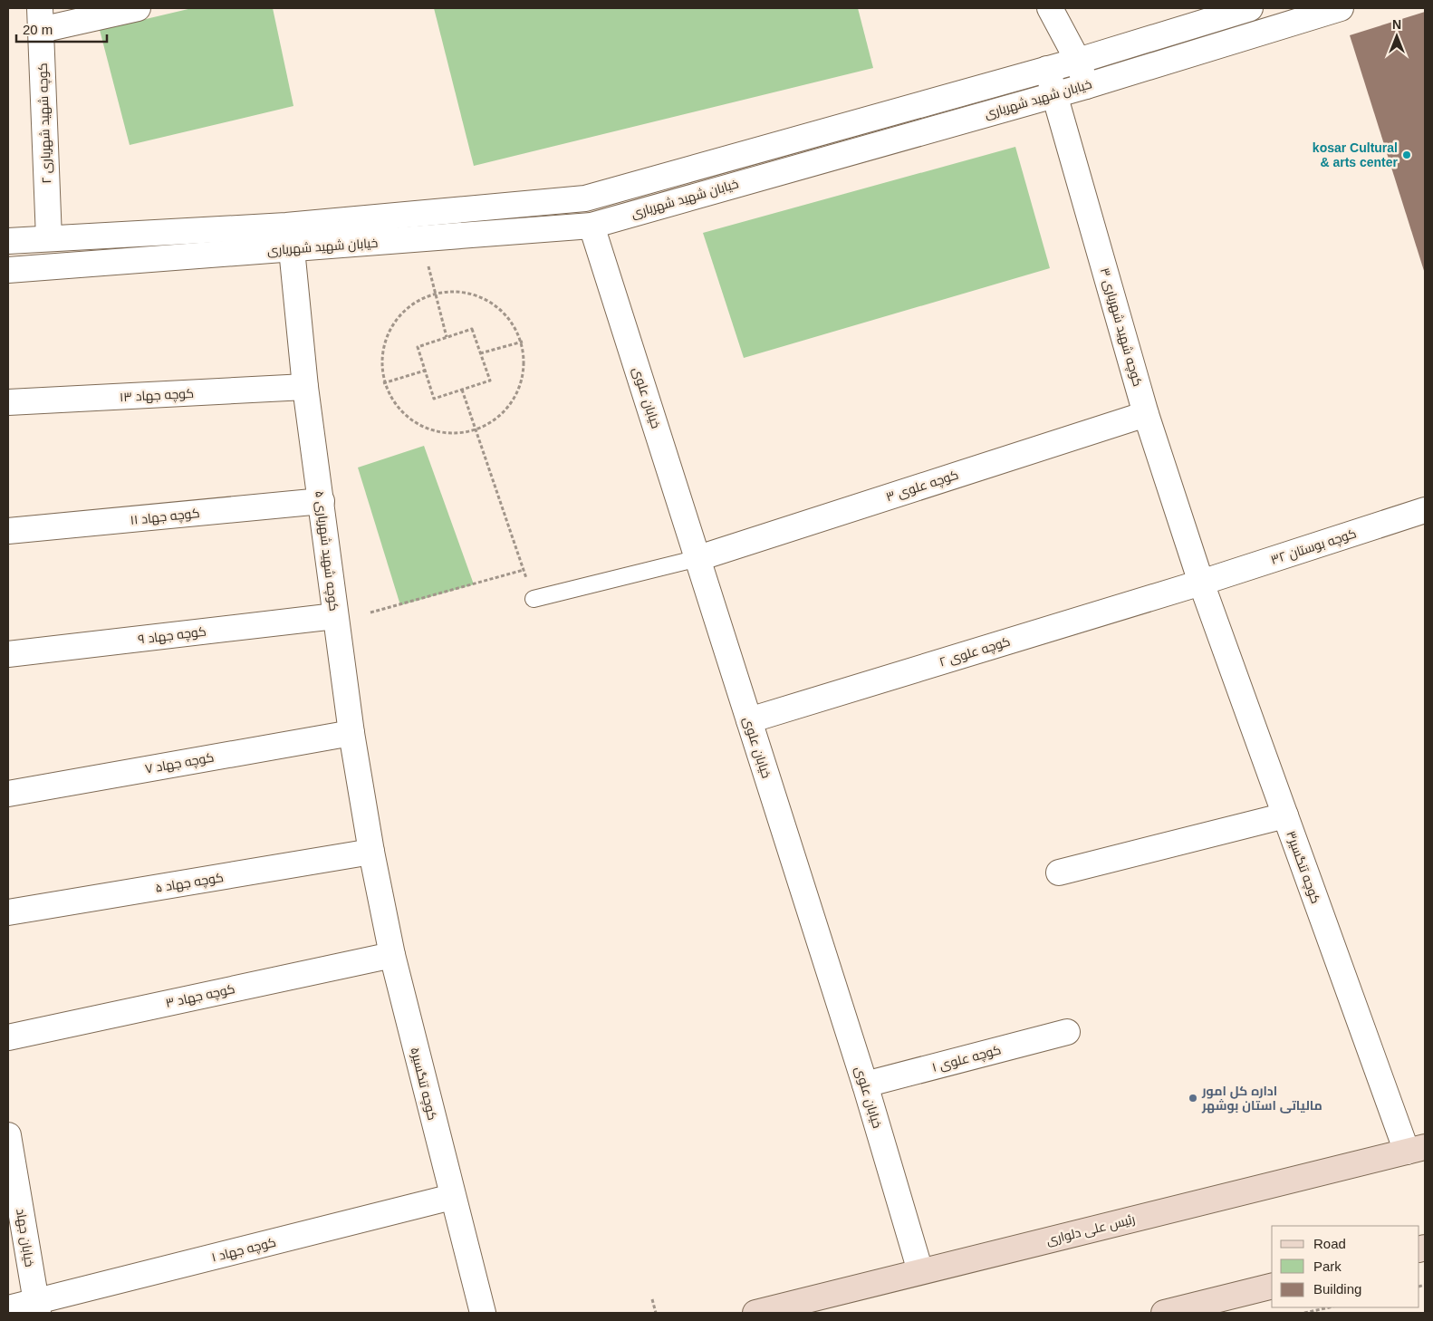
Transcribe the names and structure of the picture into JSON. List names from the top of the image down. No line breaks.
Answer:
{"streets":{"main road":["رئیس علی دلواری"],"street":["خیابان شهید شهریاری","کوچه شهید شهریاری ۲","کوچه شهید شهریاری ۳","کوچه جهاد ۱۳","خیابان علوی","کوچه علوی ۳","کوچه جهاد ۱۱","کوچه بوستان ۳۲","کوچه شهید شهریاری ۵","کوچه جهاد ۹","کوچه علوی ۲","کوچه جهاد ۷","کوچه تنگسیر۳","کوچه جهاد ۵","کوچه جهاد ۳","کوچه علوی ۱","کوچه تنگسیر۵","خیابان جهاد","کوچه جهاد ۱"]},"crossings":[["خیابان شهید شهریاری","کوچه شهید شهریاری ۲"],["خیابان شهید شهریاری","کوچه شهید شهریاری ۳"],["خیابان شهید شهریاری","خیابان علوی"],["خیابان شهید شهریاری","کوچه شهید شهریاری ۵"],["کوچه شهید شهریاری ۳","کوچه علوی ۳"],["کوچه شهید شهریاری ۳","کوچه بوستان ۳۲"],["کوچه شهید شهریاری ۳","کوچه علوی ۲"],["کوچه شهید شهریاری ۳","کوچه تنگسیر۳"],["کوچه جهاد ۱۳","کوچه شهید شهریاری ۵"],["خیابان علوی","کوچه علوی ۳"],["خیابان علوی","کوچه علوی ۲"],["خیابان علوی","کوچه علوی ۱"],["خیابان علوی","رئیس علی دلواری"],["کوچه جهاد ۱۱","کوچه شهید شهریاری ۵"],["کوچه بوستان ۳۲","کوچه علوی ۲"],["کوچه بوستان ۳۲","کوچه تنگسیر۳"],["کوچه شهید شهریاری ۵","کوچه جهاد ۹"],["کوچه شهید شهریاری ۵","کوچه جهاد ۷"],["کوچه شهید شهریاری ۵","کوچه جهاد ۵"],["کوچه شهید شهریاری ۵","کوچه تنگسیر۵"],["کوچه علوی ۲","کوچه تنگسیر۳"],["کوچه تنگسیر۳","رئیس علی دلواری"],["کوچه جهاد ۵","کوچه تنگسیر۵"],["کوچه جهاد ۳","کوچه تنگسیر۵"],["کوچه تنگسیر۵","کوچه جهاد ۱"],["خیابان جهاد","کوچه جهاد ۱"]],"places":["kosar Cultural & arts center","اداره کل امور مالیاتی استان بوشهر"],"legend":["Road","Park","Building"],"scale_bar":"20 m","north":"top"}
